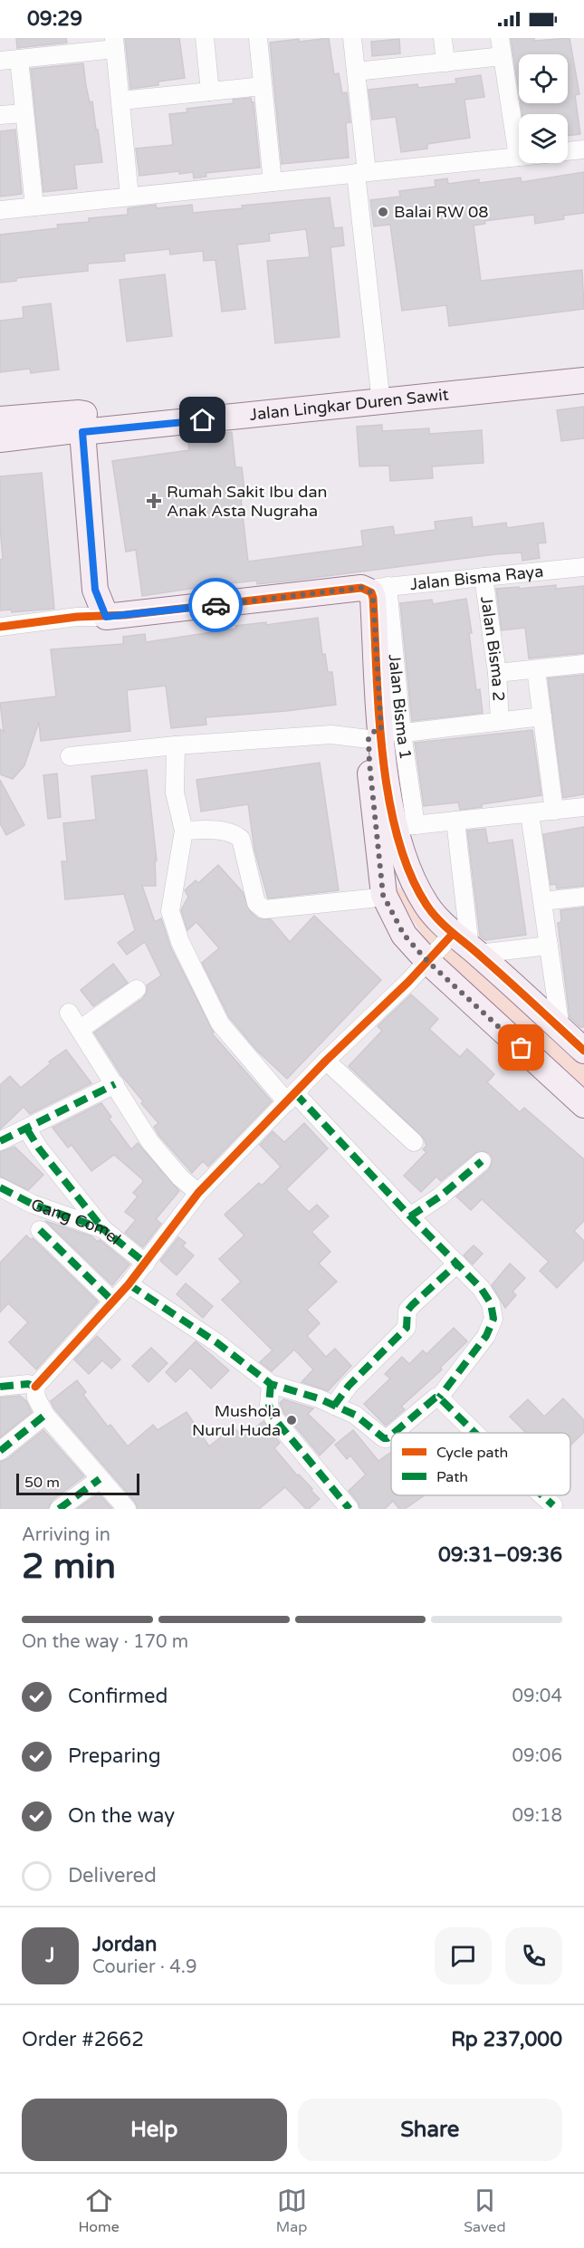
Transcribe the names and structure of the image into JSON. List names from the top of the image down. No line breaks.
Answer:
{"streets":{"street":["Jalan Lingkar Duren Sawit","Jalan Bisma Raya","Jalan Bisma 2","Gang Comel"],"cycle path":["Jalan Bisma 1"]},"crossings":[["Jalan Bisma Raya","Jalan Bisma 2"]],"places":{"other":["Balai RW 08","Mushola Nurul Huda"],"health":["Rumah Sakit Ibu dan Anak Asta Nugraha"]},"legend":["Cycle path","Path"],"scale_bar":"50 m","page":{"status":"09:29","scale":"50 m","heading":["2 min","Arriving in","09:31–09:36"],"panel":["Jordan","Courier · 4.9","Order #2662","Rp 237,000"],"bar":"On the way · 170 m","list":[["Confirmed","09:04"],["Preparing","09:06"],["On the way","09:18"],"Delivered"],"round":"J","buttons":["Help","Share"],"tabs":["Home","Map","Saved"]}}
